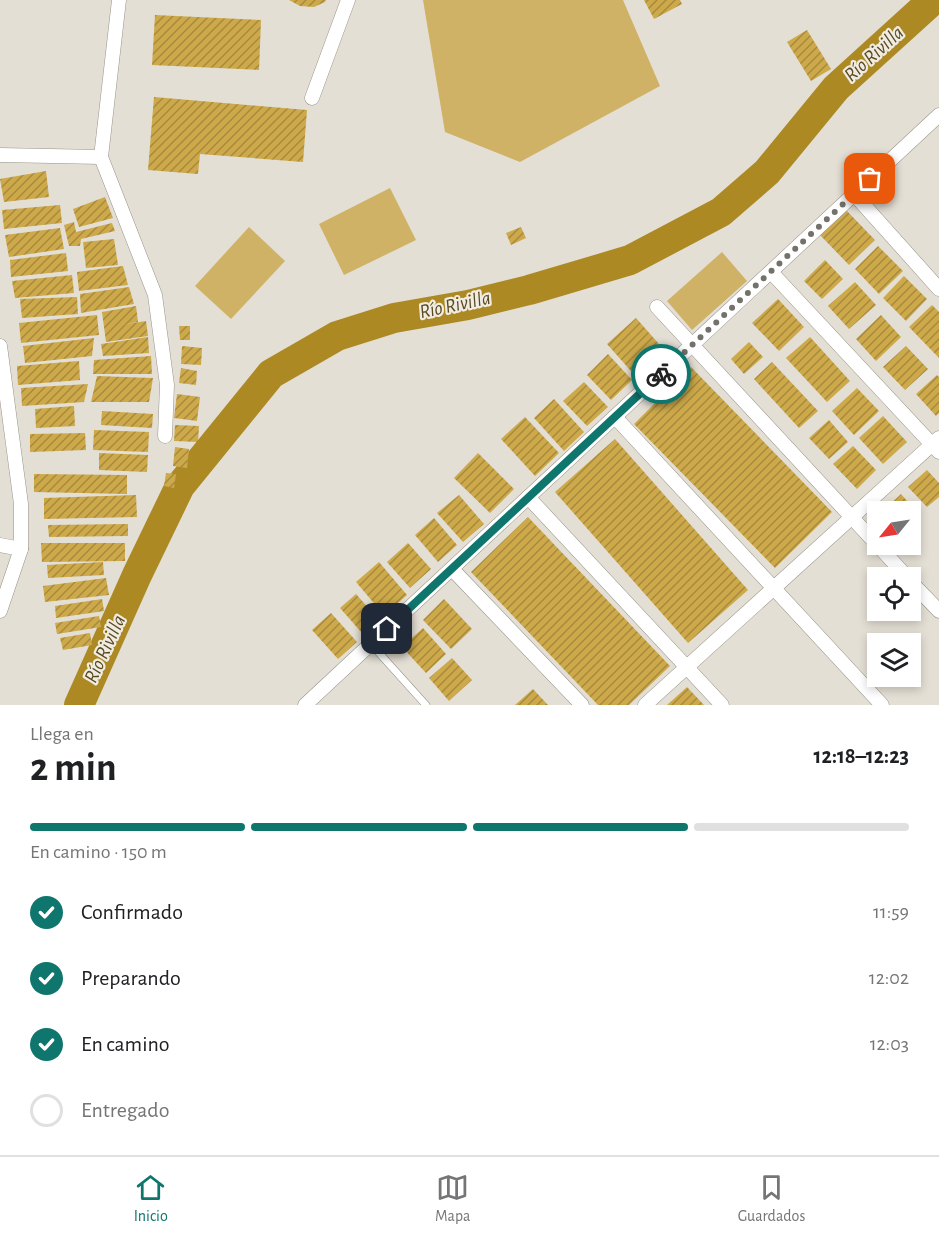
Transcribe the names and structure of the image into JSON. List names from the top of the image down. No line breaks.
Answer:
{"water":["Río Rivilla"],"north":"bottom left","page":{"heading":["2 min","Llega en","12:18–12:23"],"bar":"En camino · 150 m","list":[["Confirmado","11:59"],["Preparando","12:02"],["En camino","12:03"],"Entregado"],"tabs":["Inicio","Mapa","Guardados"]}}
